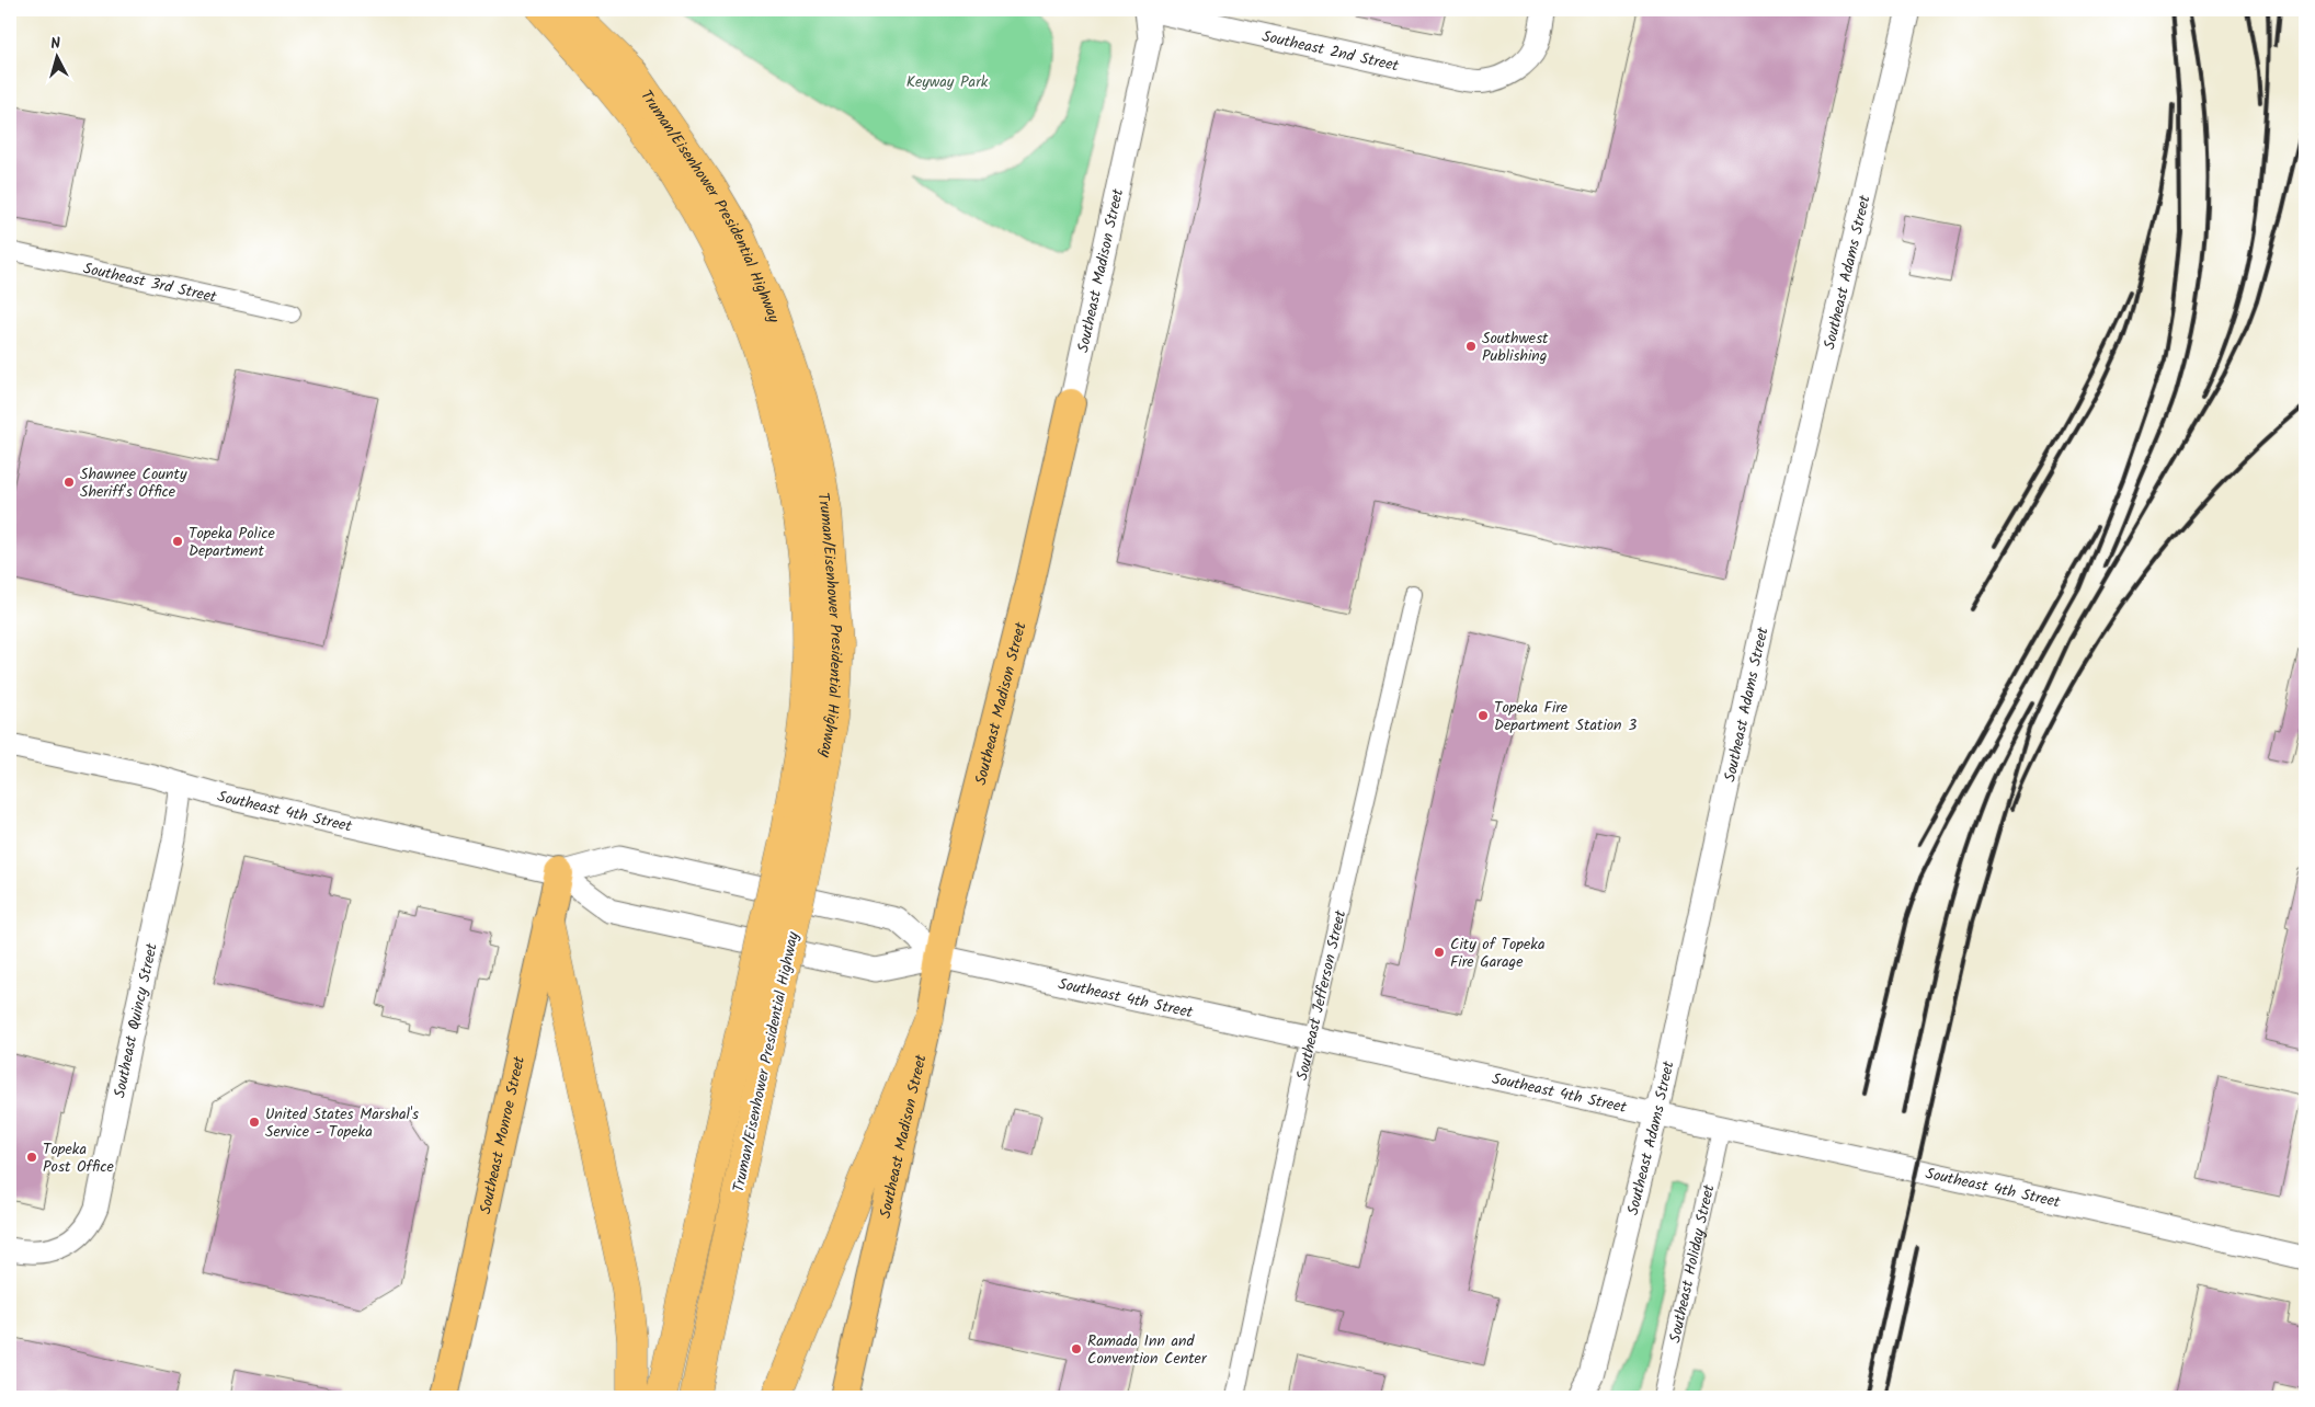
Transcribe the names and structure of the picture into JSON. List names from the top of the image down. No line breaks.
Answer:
{"streets":{"highway":["Truman/Eisenhower Presidential Highway"],"main road":["Southeast Madison Street","Southeast Monroe Street"],"street":["Southeast 2nd Street","Southeast Adams Street","Southeast 3rd Street","Southeast 4th Street","Southeast Jefferson Street","Southeast Quincy Street","Southeast Holiday Street"]},"crossings":[["Southeast 2nd Street","Southeast Madison Street"],["Southeast Madison Street","Southeast 4th Street"],["Southeast Adams Street","Southeast 4th Street"],["Southeast 4th Street","Southeast Jefferson Street"],["Southeast 4th Street","Southeast Quincy Street"],["Southeast 4th Street","Southeast Monroe Street"],["Southeast 4th Street","Southeast Holiday Street"]],"parks":["Keyway Park"],"places":["Southwest Publishing","Shawnee County Sheriff's Office","Topeka Police Department","Topeka Fire Department Station 3","City of Topeka Fire Garage","United States Marshal's Service - Topeka","Topeka Post Office","Ramada Inn and Convention Center"],"north":"top"}
